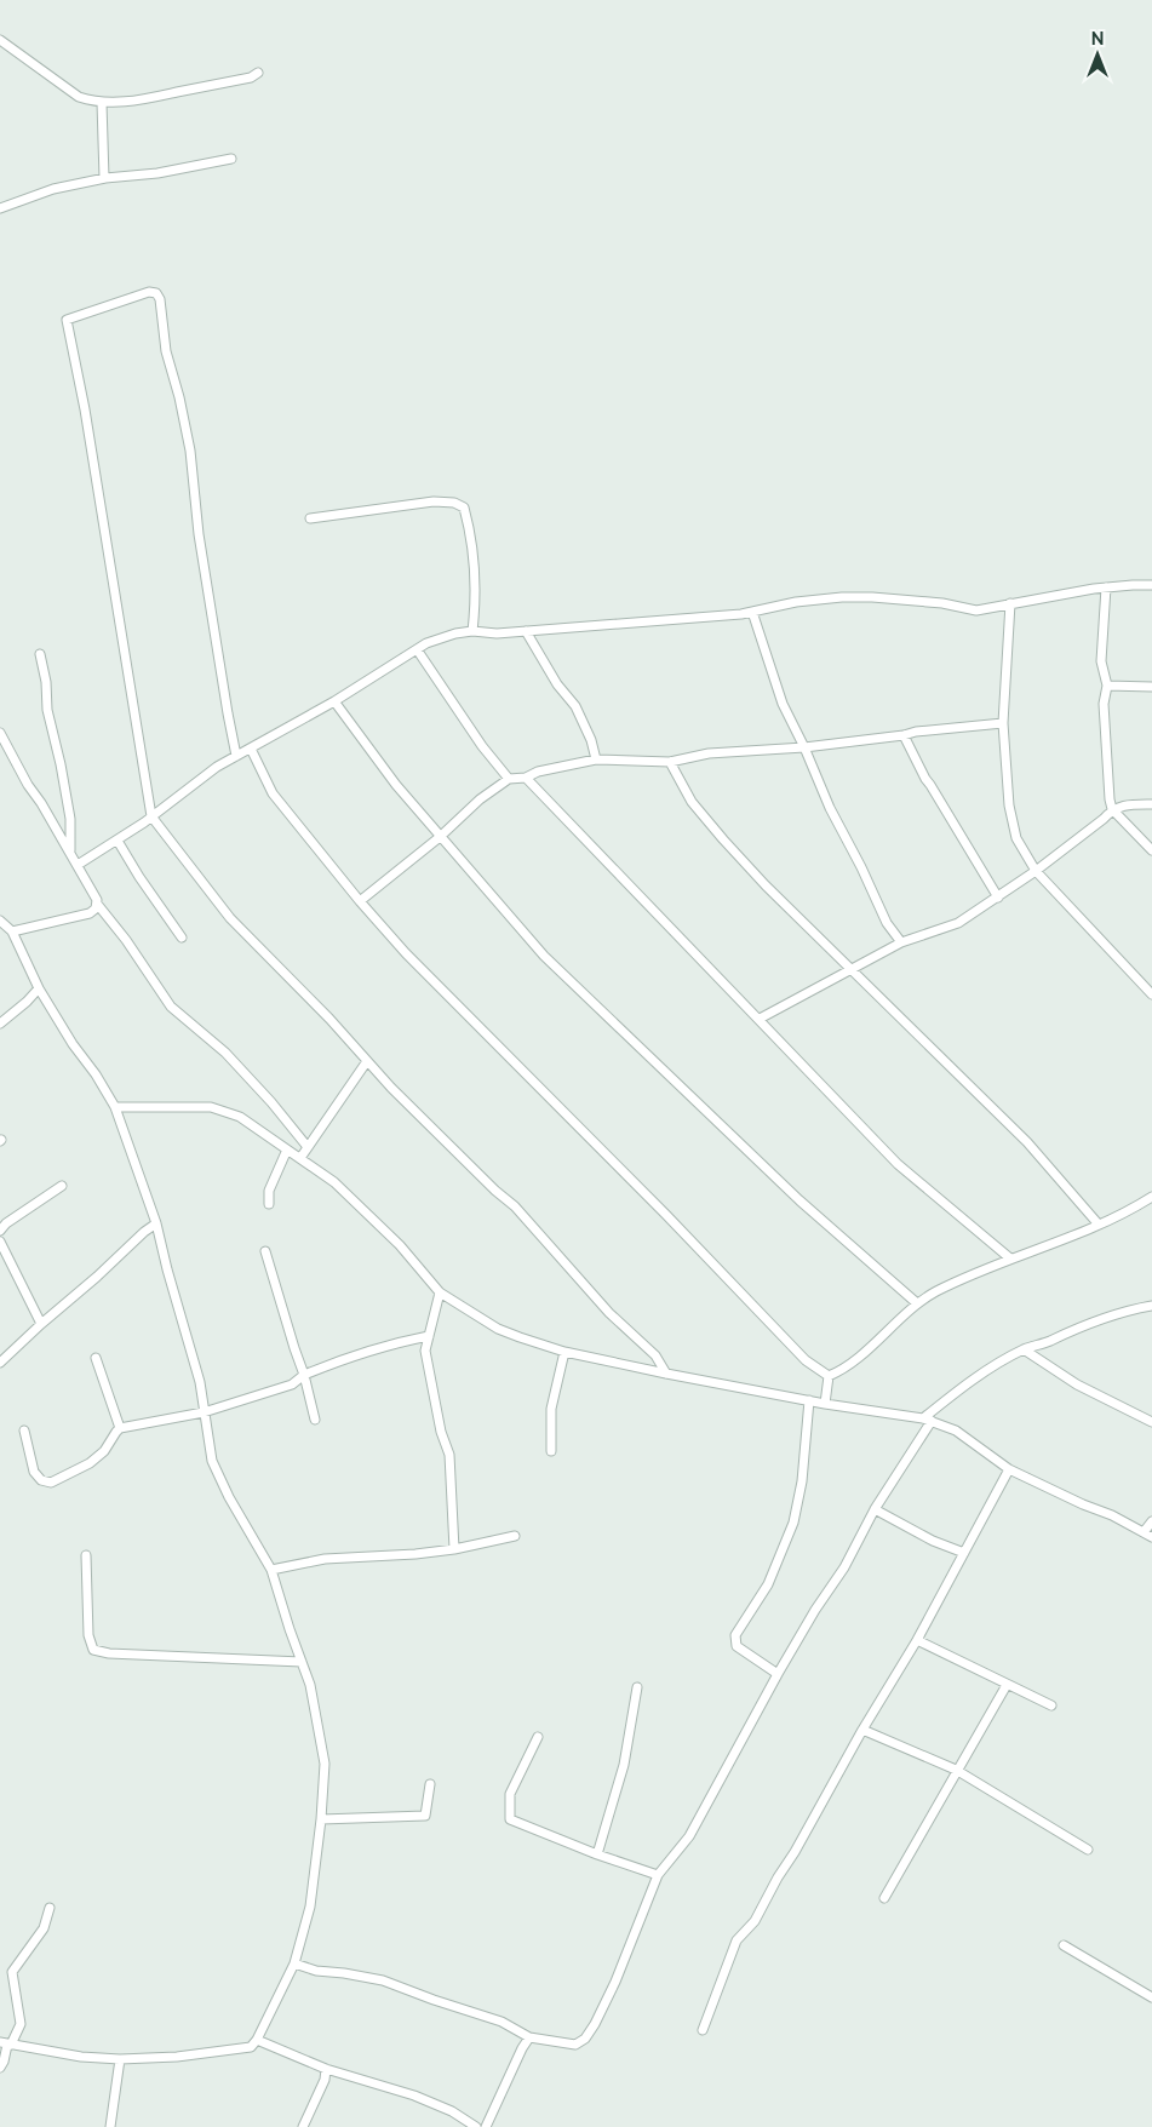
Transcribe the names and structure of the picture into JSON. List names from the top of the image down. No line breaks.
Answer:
{"north":"top"}
